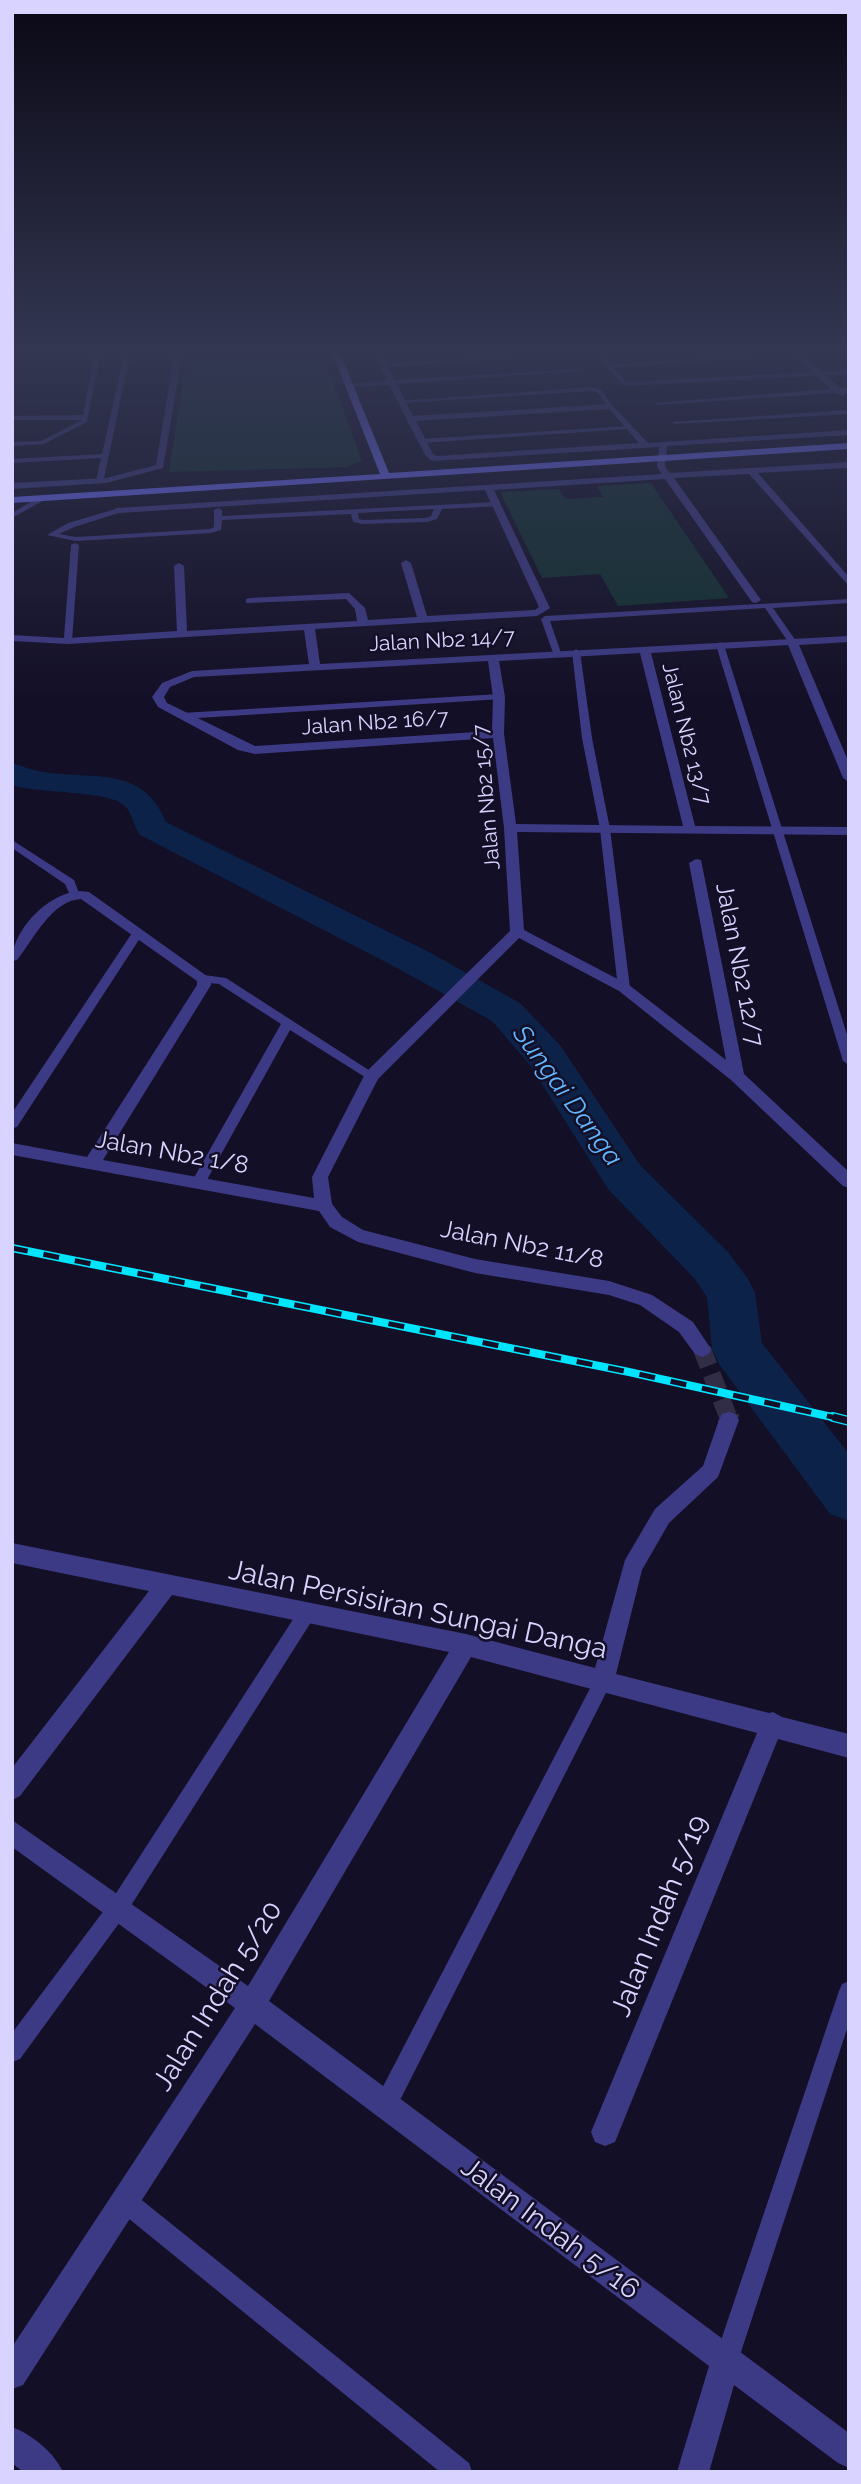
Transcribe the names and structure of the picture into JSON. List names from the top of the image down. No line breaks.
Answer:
{"streets":{"street":["Jalan Nb2 14/7","Jalan Nb2 16/7","Jalan Nb2 13/7","Jalan Nb2 15/7","Jalan Nb2 12/7","Jalan Nb2 1/8","Jalan Nb2 11/8","Jalan Persisiran Sungai Danga","Jalan Indah 5/19","Jalan Indah 5/20","Jalan Indah 5/16"]},"crossings":[["Jalan Nb2 14/7","Jalan Nb2 16/7"],["Jalan Nb2 14/7","Jalan Nb2 13/7"],["Jalan Nb2 14/7","Jalan Nb2 15/7"],["Jalan Nb2 16/7","Jalan Nb2 15/7"],["Jalan Nb2 1/8","Jalan Nb2 11/8"],["Jalan Persisiran Sungai Danga","Jalan Indah 5/19"],["Jalan Persisiran Sungai Danga","Jalan Indah 5/20"],["Jalan Indah 5/20","Jalan Indah 5/16"]],"water":["Sungai Danga"]}
